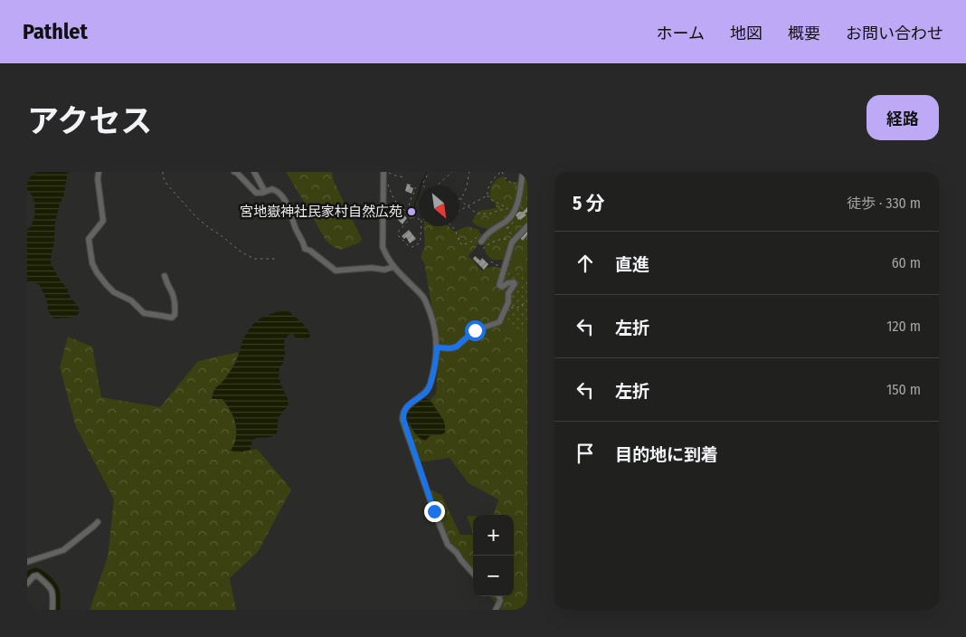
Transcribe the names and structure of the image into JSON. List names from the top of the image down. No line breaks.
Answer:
{"places":["宮地嶽神社民家村自然広苑"],"north":"bottom right","page":{"header":"Pathlet","nav":["ホーム","地図","概要","お問い合わせ"],"title":"アクセス","buttons":"経路","heading":["5 分","徒歩 · 330 m"],"list":[["直進","60 m"],["左折","120 m"],["左折","150 m"],"目的地に到着"],"map_buttons":["+","−"]}}
